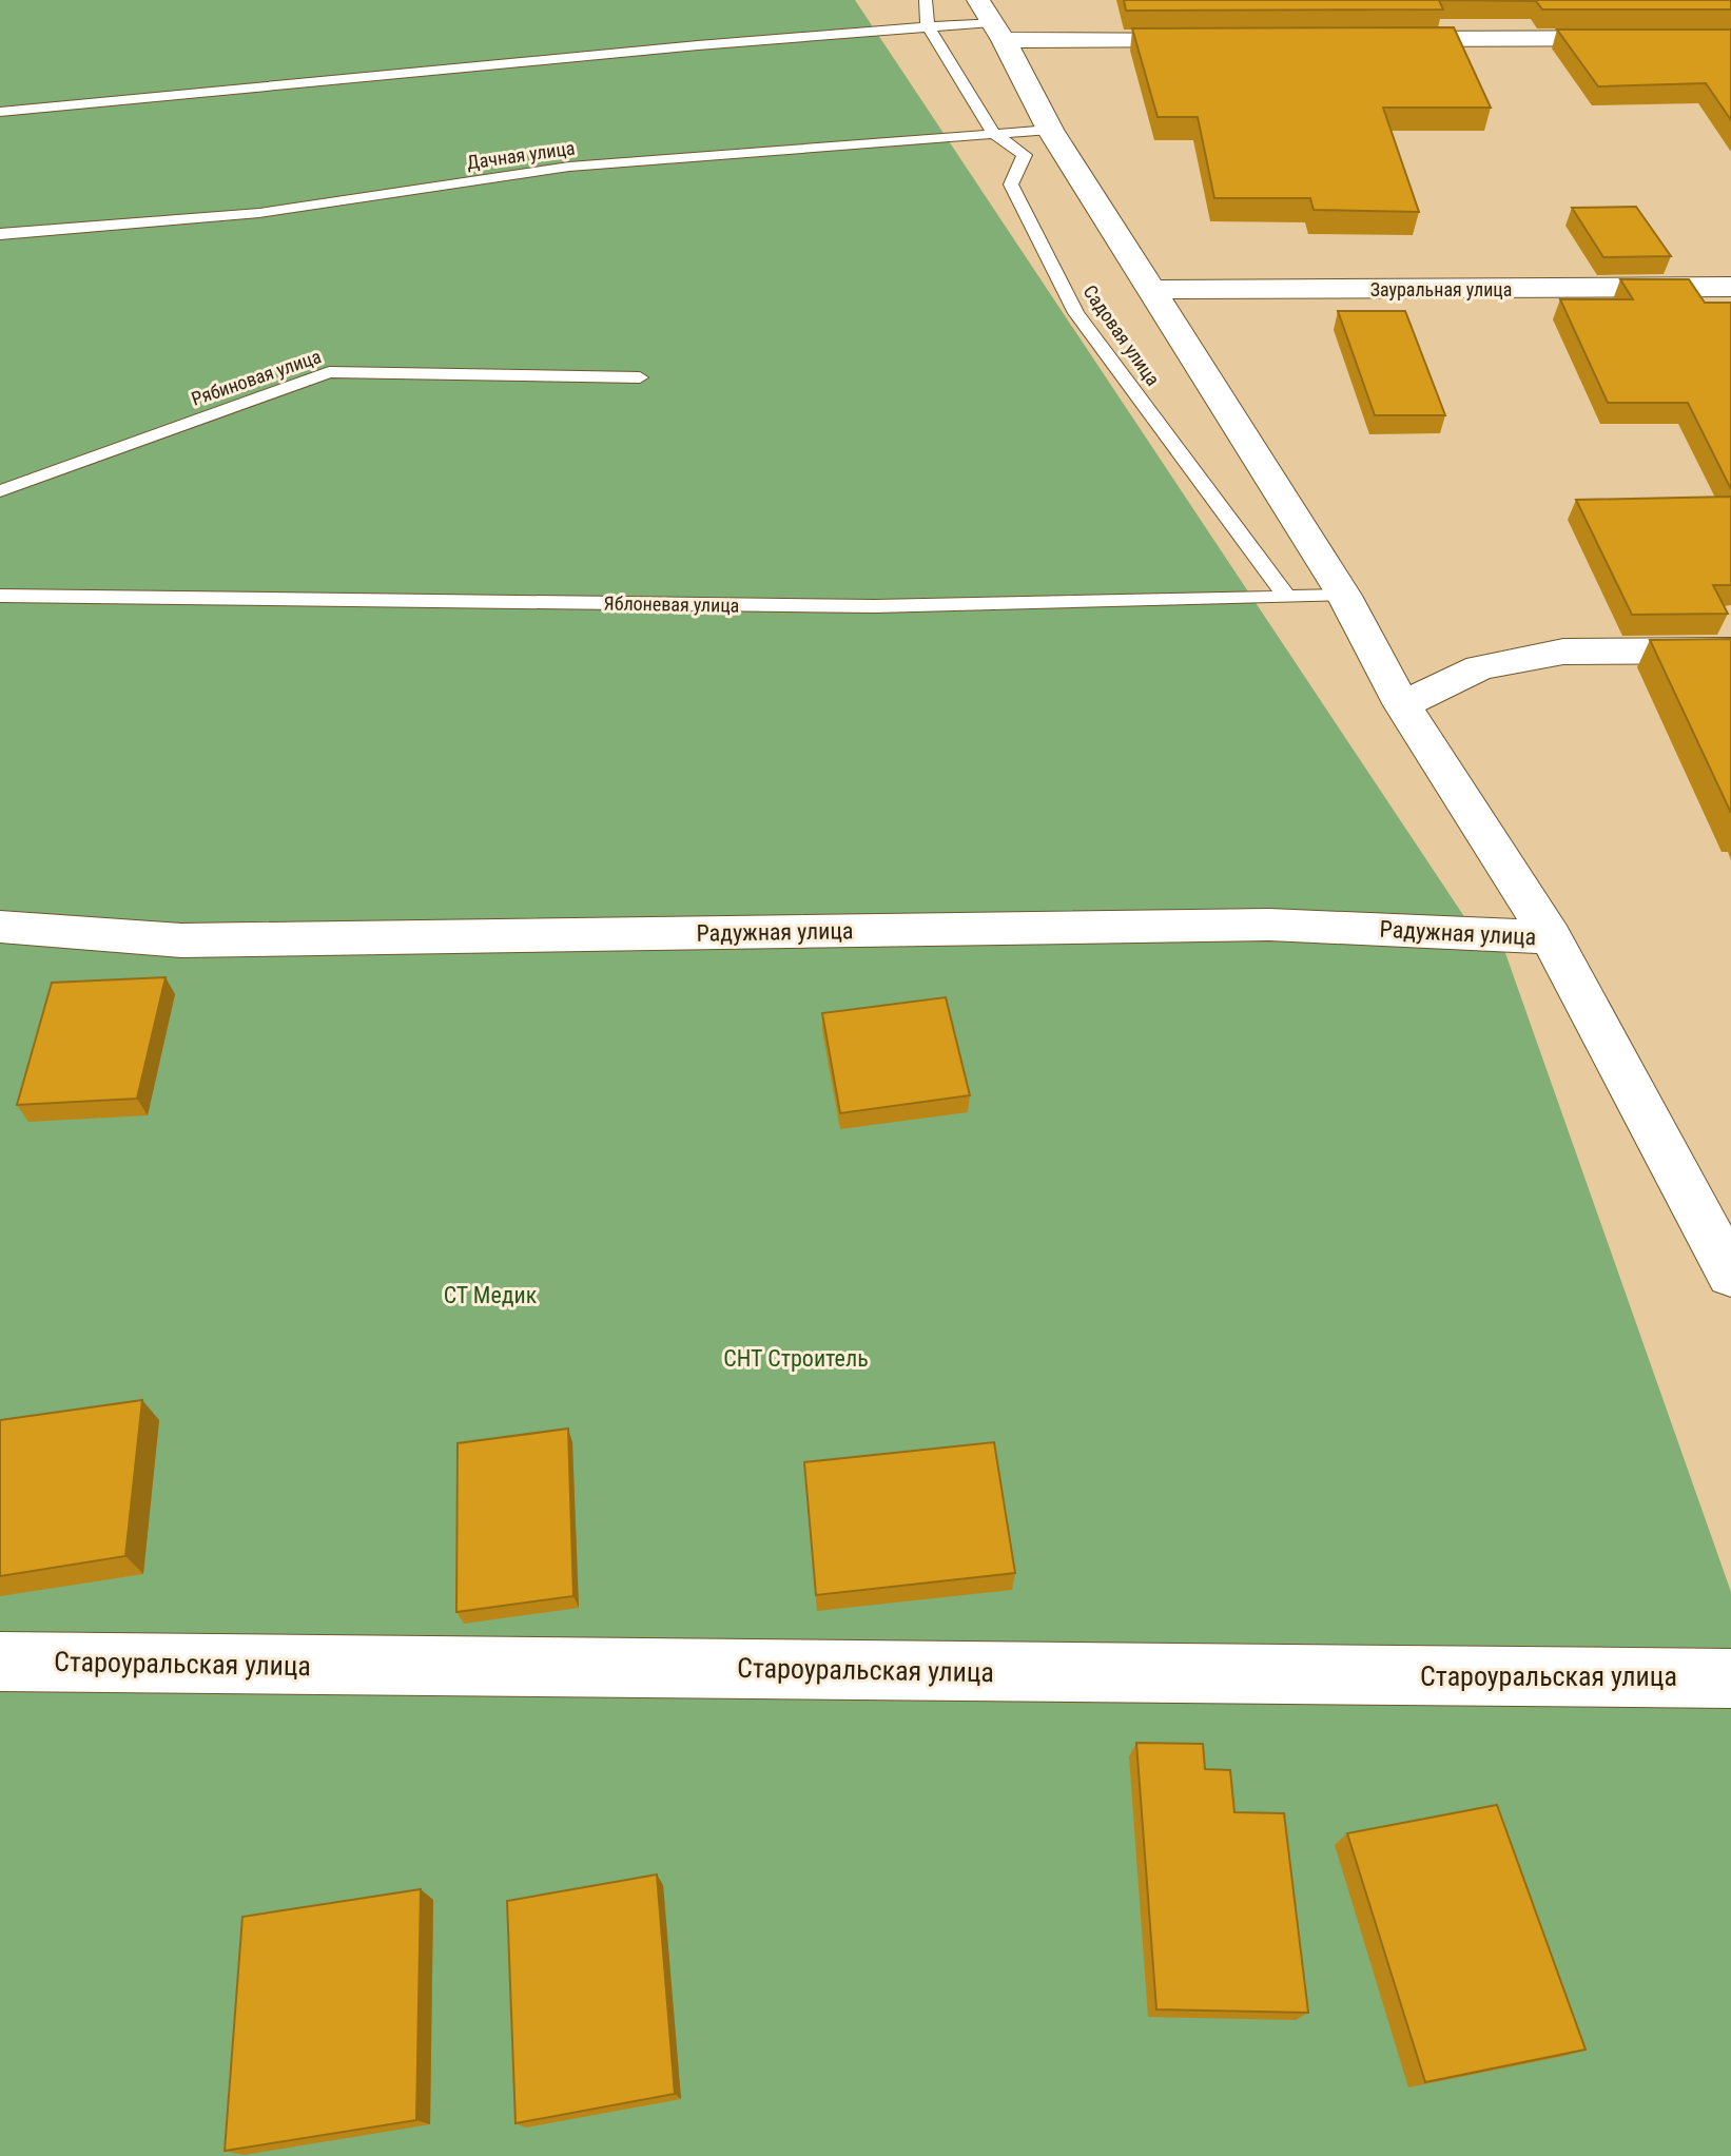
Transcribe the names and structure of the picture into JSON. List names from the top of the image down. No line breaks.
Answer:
{"streets":{"street":["Зауральная улица","Радужная улица","Староуральская улица"],"lane":["Дачная улица","Садовая улица","Рябиновая улица","Яблоневая улица"]},"crossings":[["Дачная улица","Садовая улица"],["Садовая улица","Яблоневая улица"]],"parks":["СТ Медик","СНТ Строитель"]}
